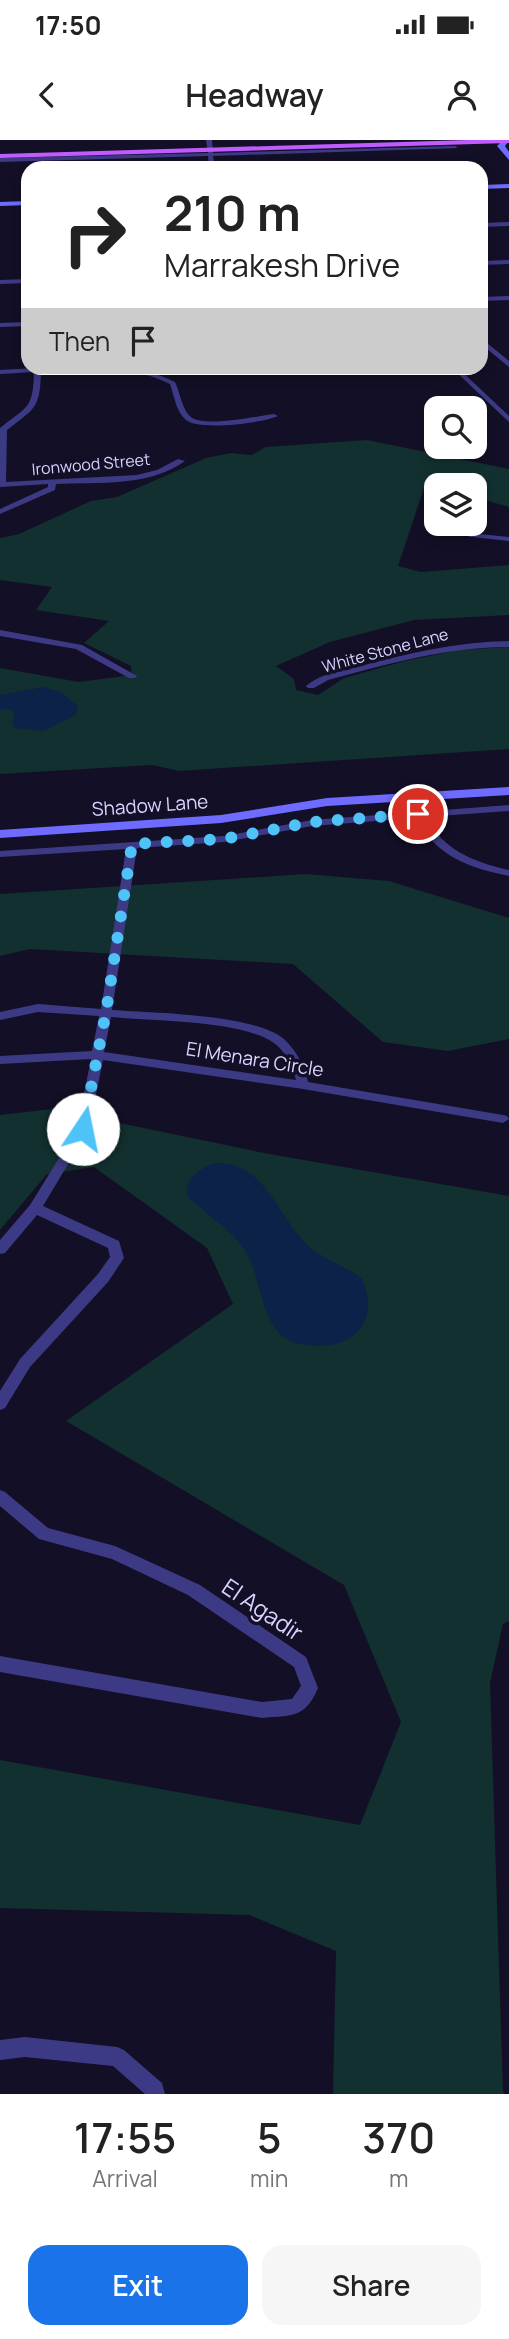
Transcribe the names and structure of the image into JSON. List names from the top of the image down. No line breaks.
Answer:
{"streets":{"street":["Ironwood Street","White Stone Lane","Shadow Lane","El Menara Circle","El Agadir"]},"page":{"status":"17:50","header":"Headway","turn":["210 m","Marrakesh Drive"],"then":"Then","eta":["17:55","Arrival","5","min","370","m"],"buttons":["Exit","Share"]}}
